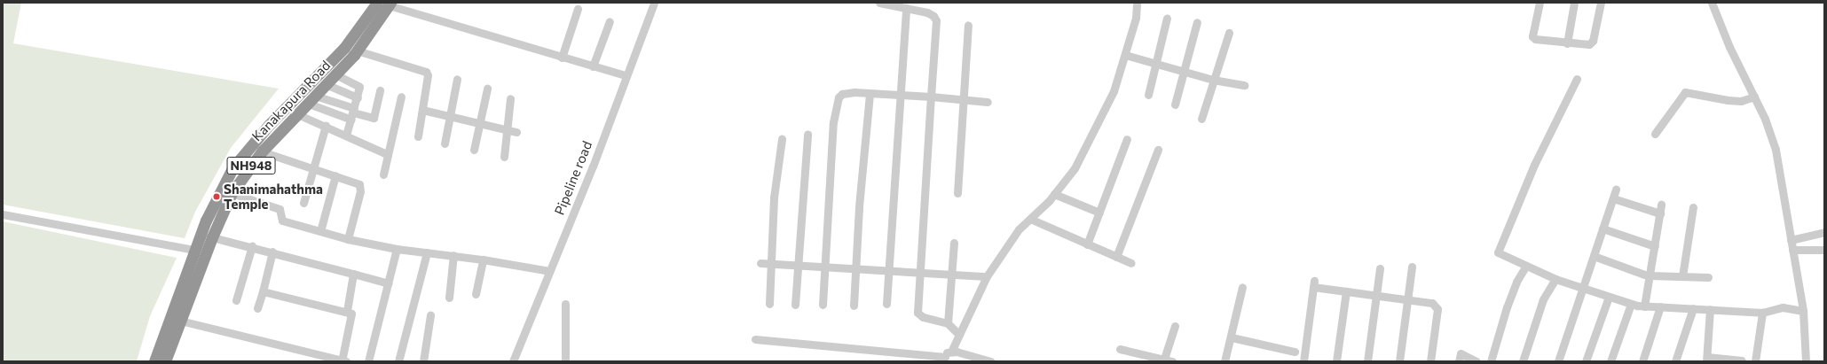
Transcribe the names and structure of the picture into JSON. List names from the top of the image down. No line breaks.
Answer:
{"streets":{"highway":["Kanakapura Road","NH948"],"street":["Pipeline road"]},"places":["Shanimahathma Temple"]}
